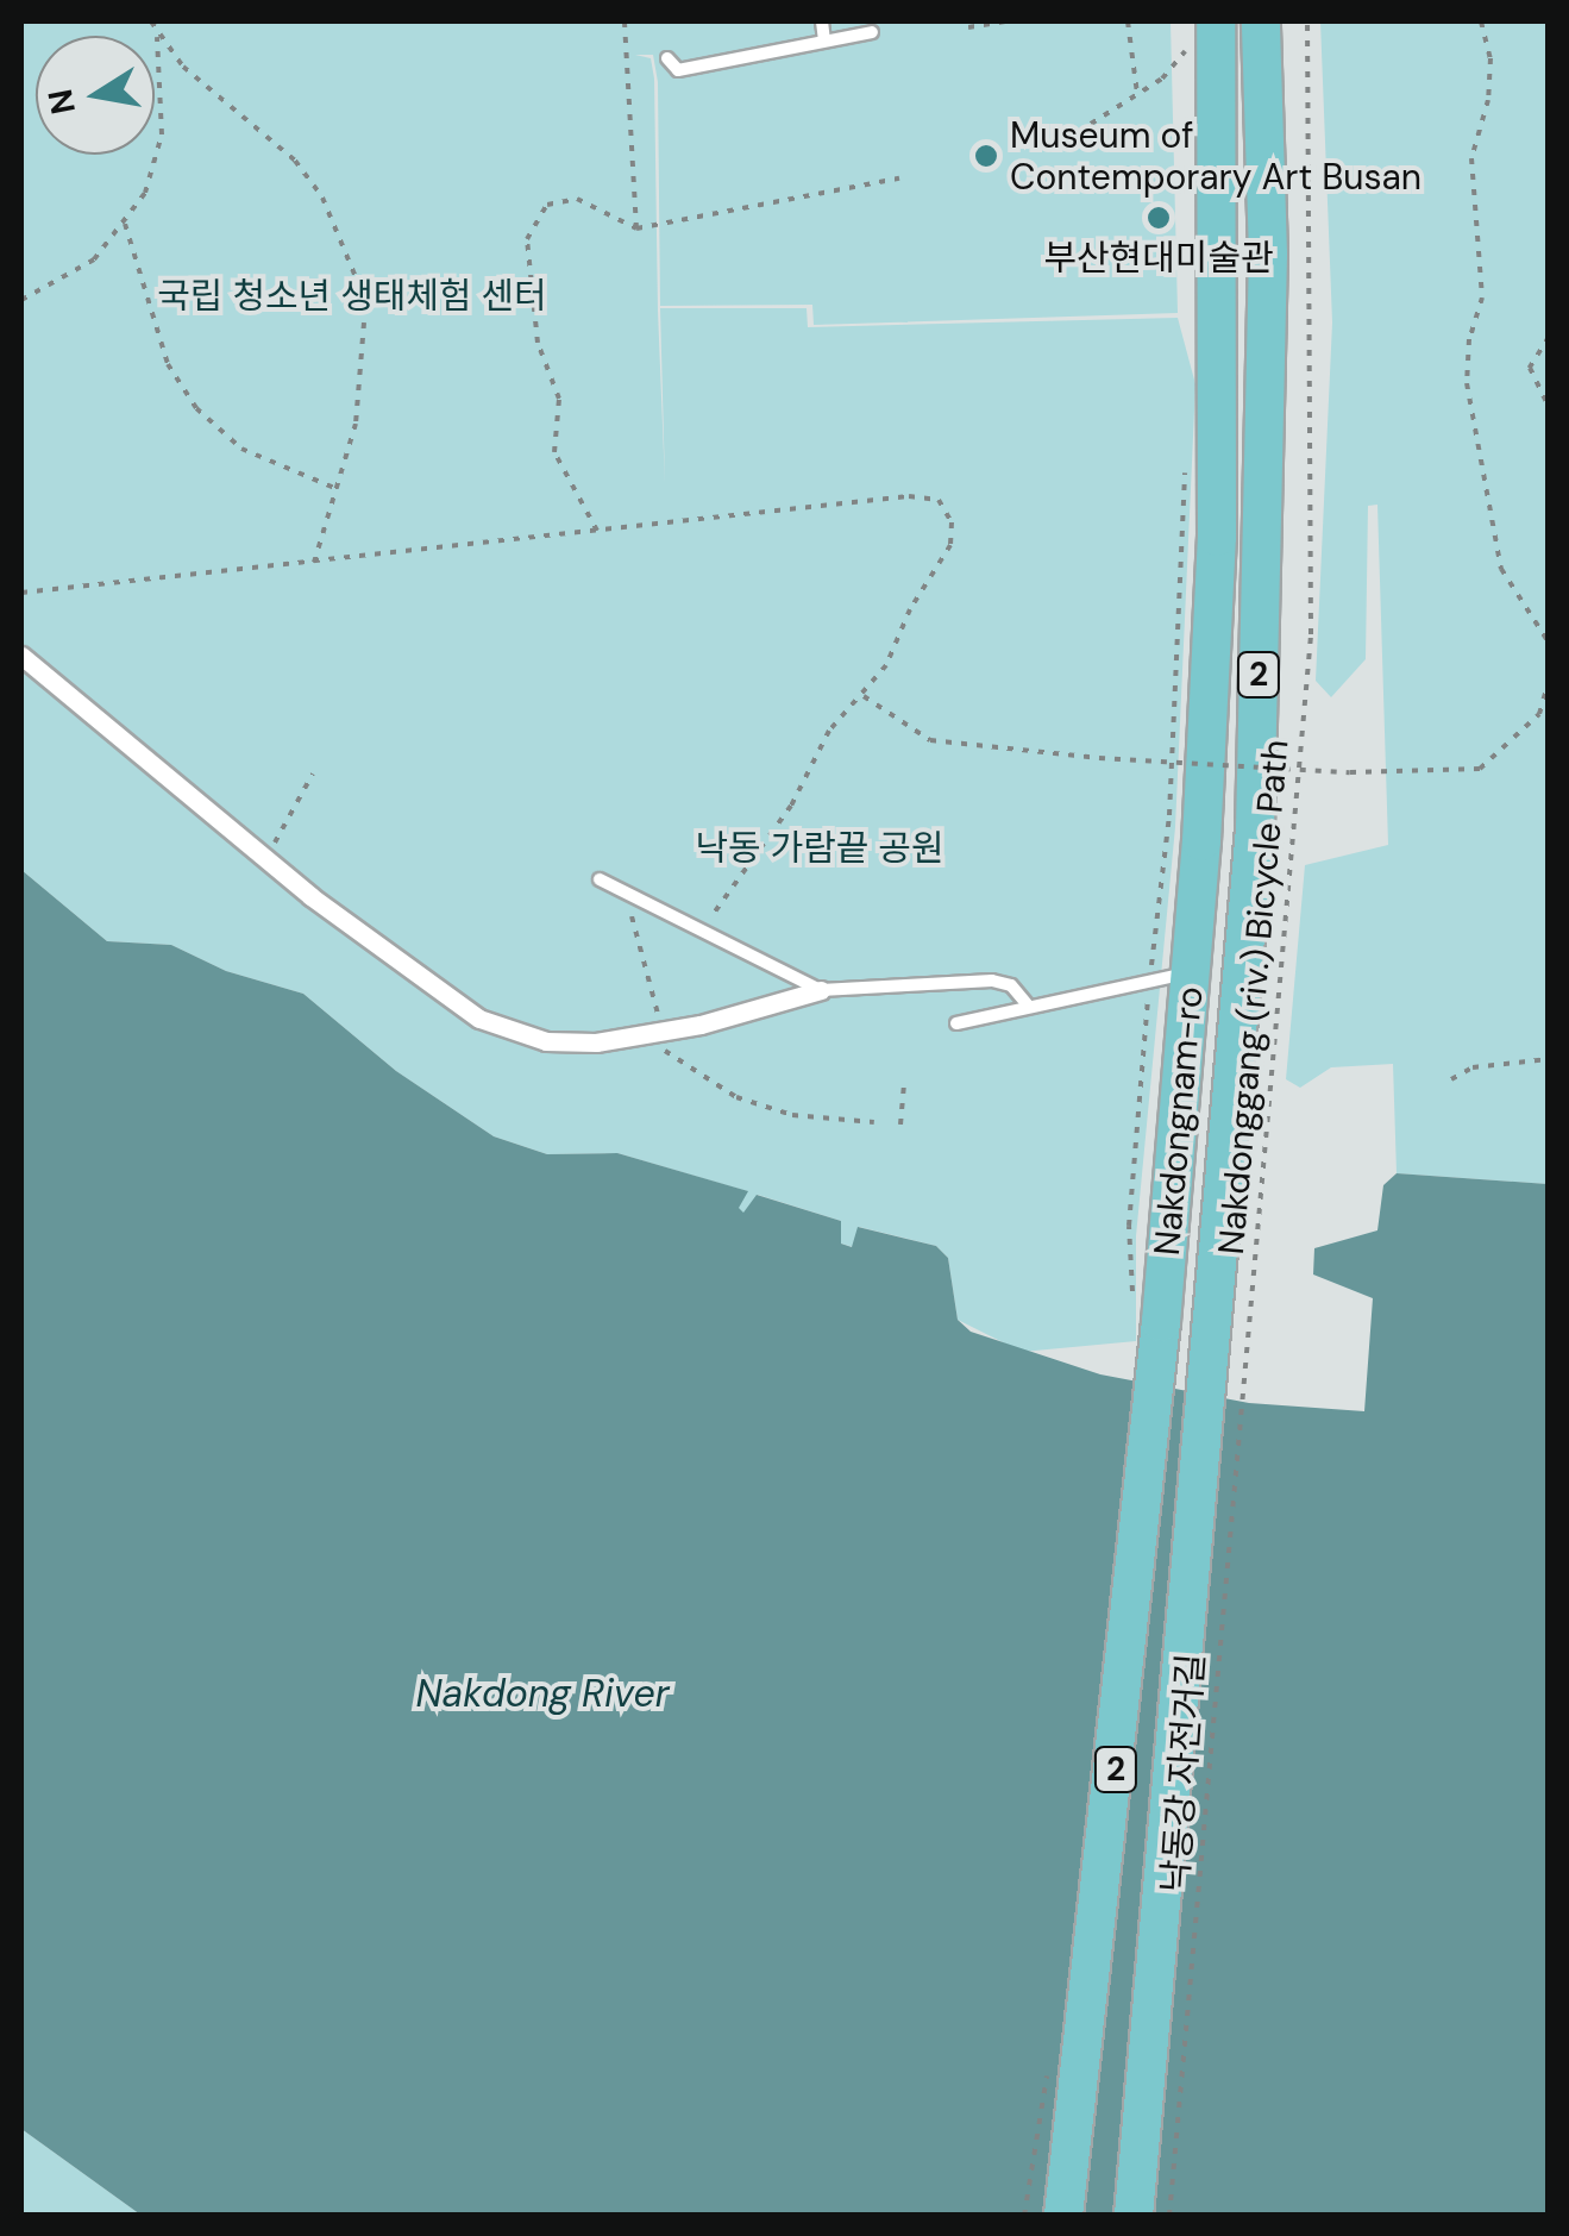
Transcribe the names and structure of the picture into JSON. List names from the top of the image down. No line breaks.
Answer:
{"streets":{"main road":["2","Nakdongnam-ro"],"path":["Nakdonggang (riv.) Bicycle Path","낙동강 자전거길"]},"crossings":[["Nakdonggang (riv.) Bicycle Path","Nakdongnam-ro"],["Nakdonggang (riv.) Bicycle Path","낙동강 자전거길"],["Nakdongnam-ro","낙동강 자전거길"]],"water":["Nakdong River"],"parks":["국립 청소년 생태체험 센터","낙동 가람끝 공원"],"places":["Museum of Contemporary Art Busan","부산현대미술관"],"north":"left"}
